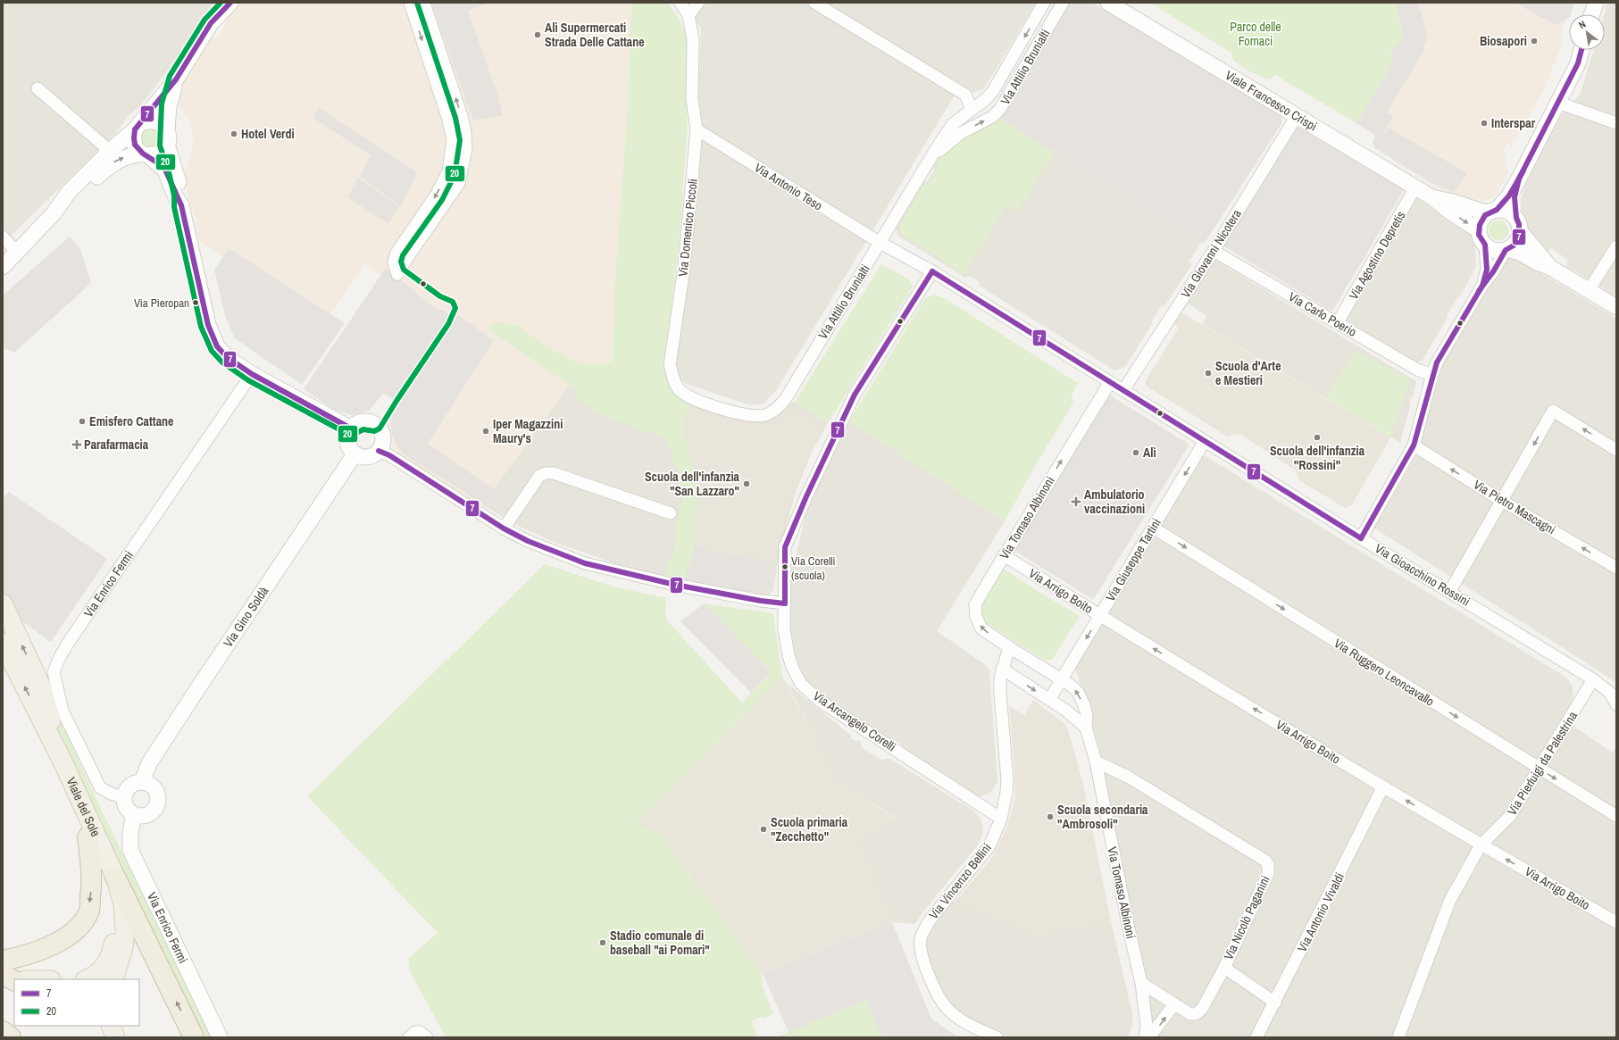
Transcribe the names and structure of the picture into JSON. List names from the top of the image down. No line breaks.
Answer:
{"streets":{"main road":["Viale del Sole"],"street":["Via Attilio Brunialti","Viale Francesco Crispi","Via Antonio Teso","Via Domenico Piccoli","Via Giovanni Nicotera","Via Agostino Depretis","Via Carlo Poerio","Via Pietro Mascagni","Via Tomaso Albinoni","Via Giuseppe Tartini","Via Gioacchino Rossini","Via Enrico Fermi","Via Arrigo Boito","Via Gino Soldà","Via Ruggero Leoncavallo","Via Arcangelo Corelli","Via Pierluigi da Palestrina","Via Vincenzo Bellini","Via Antonio Vivaldi","Via Nicolò Paganini"]},"crossings":[["Via Attilio Brunialti","Via Antonio Teso"],["Via Attilio Brunialti","Via Domenico Piccoli"],["Viale Francesco Crispi","Via Giovanni Nicotera"],["Viale Francesco Crispi","Via Agostino Depretis"],["Via Antonio Teso","Via Domenico Piccoli"],["Via Antonio Teso","Via Gioacchino Rossini"],["Via Antonio Teso","Via Arcangelo Corelli"],["Via Giovanni Nicotera","Via Carlo Poerio"],["Via Giovanni Nicotera","Via Gioacchino Rossini"],["Via Agostino Depretis","Via Carlo Poerio"],["Via Tomaso Albinoni","Via Giuseppe Tartini"],["Via Tomaso Albinoni","Via Gioacchino Rossini"],["Via Tomaso Albinoni","Via Arrigo Boito"],["Via Tomaso Albinoni","Via Nicolò Paganini"],["Via Giuseppe Tartini","Via Gioacchino Rossini"],["Via Giuseppe Tartini","Via Arrigo Boito"],["Via Giuseppe Tartini","Via Ruggero Leoncavallo"],["Via Gioacchino Rossini","Via Arcangelo Corelli"],["Via Gioacchino Rossini","Via Pierluigi da Palestrina"],["Via Enrico Fermi","Via Gino Soldà"],["Via Arrigo Boito","Via Pierluigi da Palestrina"],["Via Arrigo Boito","Via Antonio Vivaldi"],["Via Ruggero Leoncavallo","Via Pierluigi da Palestrina"],["Via Arcangelo Corelli","Via Vincenzo Bellini"]],"one_way":["Via Pietro Mascagni","Via Tomaso Albinoni","Via Giuseppe Tartini","Via Arrigo Boito","Via Ruggero Leoncavallo"],"parks":["Parco delle Fornaci"],"places":{"other":["Alì Supermercati Strada Delle Cattane","Biosapori","Interspar","Hotel Verdi","Via Pieropan","Scuola d'Arte e Mestieri","Emisfero Cattane","Iper Magazzini Maury's","Scuola dell'infanzia \"Rossini\"","Alì","Scuola dell'infanzia \"San Lazzaro\"","Via Corelli (scuola)","Scuola secondaria \"Ambrosoli\"","Scuola primaria \"Zecchetto\"","Stadio comunale di baseball \"ai Pomari\""],"health":["Parafarmacia","Ambulatorio vaccinazioni"]},"lines":["transit line 7","transit line 20"],"legend":["7","20"],"north":"top left"}
